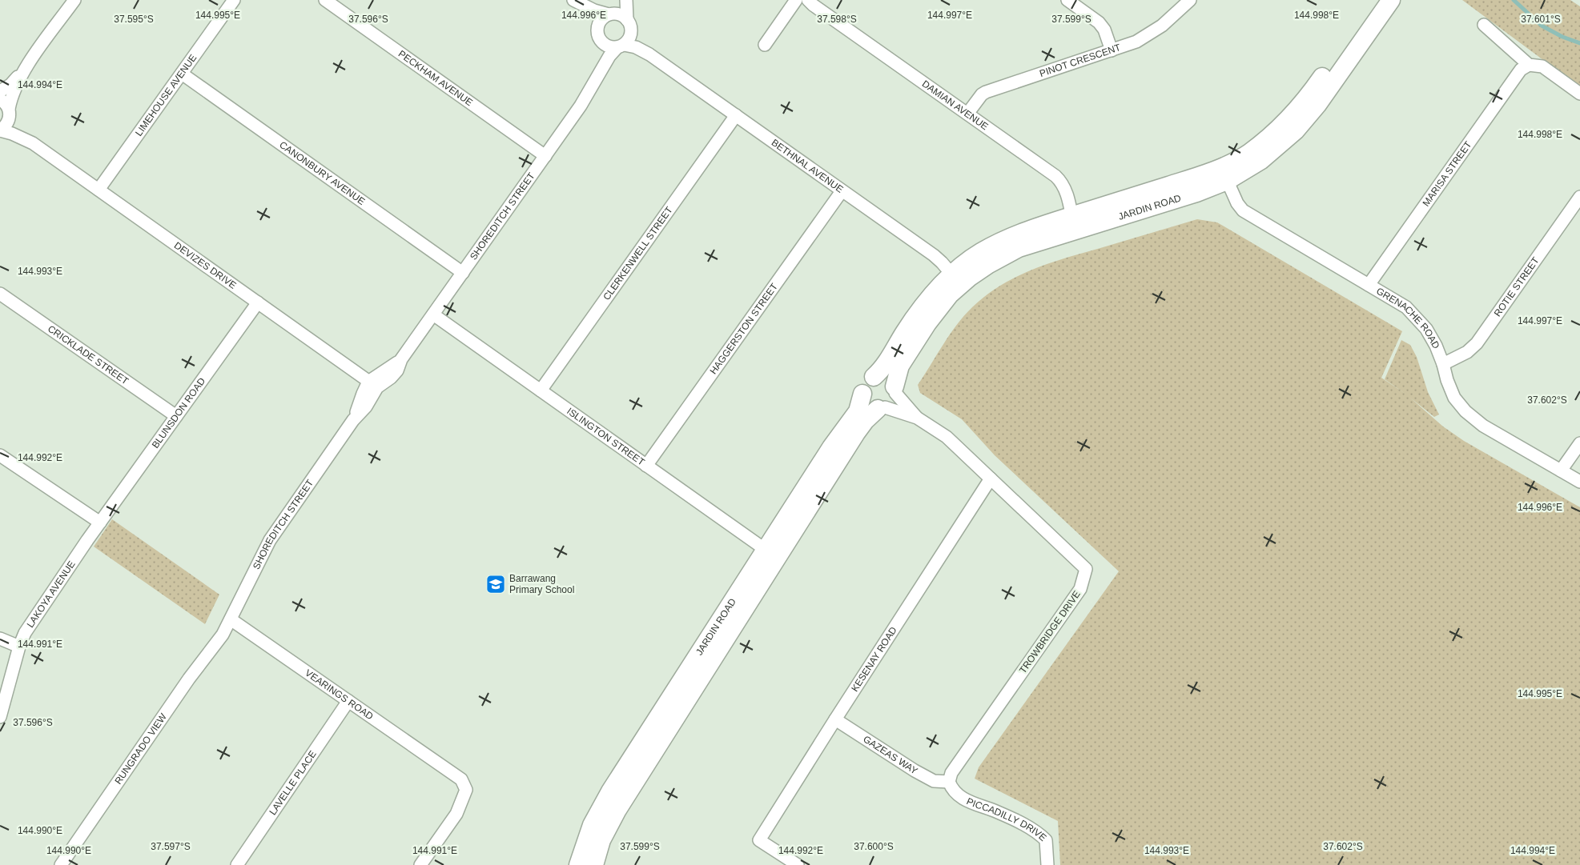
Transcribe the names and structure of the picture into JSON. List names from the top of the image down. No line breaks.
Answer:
{"streets":{"street":["PINOT CRESCENT","PECKHAM AVENUE","LIMEHOUSE AVENUE","DAMIAN AVENUE","BETHNAL AVENUE","CANONBURY AVENUE","MARISA STREET","JARDIN ROAD","SHOREDITCH STREET","CLERKENWELL STREET","DEVIZES DRIVE","ROTIE STREET","GRENACHE ROAD","HAGGERSTON STREET","CRICKLADE STREET","BLUNSDON ROAD","ISLINGTON STREET","LAKOYA AVENUE","TROWBRIDGE DRIVE","KESENAY ROAD","VEARINGS ROAD","RUNGRADO VIEW","GAZEAS WAY","LAVELLE PLACE","PICCADILLY DRIVE"]},"crossings":[["PINOT CRESCENT","DAMIAN AVENUE"],["PECKHAM AVENUE","SHOREDITCH STREET"],["LIMEHOUSE AVENUE","CANONBURY AVENUE"],["LIMEHOUSE AVENUE","DEVIZES DRIVE"],["DAMIAN AVENUE","JARDIN ROAD"],["BETHNAL AVENUE","JARDIN ROAD"],["BETHNAL AVENUE","SHOREDITCH STREET"],["BETHNAL AVENUE","CLERKENWELL STREET"],["BETHNAL AVENUE","HAGGERSTON STREET"],["CANONBURY AVENUE","SHOREDITCH STREET"],["MARISA STREET","GRENACHE ROAD"],["JARDIN ROAD","GRENACHE ROAD"],["JARDIN ROAD","ISLINGTON STREET"],["JARDIN ROAD","TROWBRIDGE DRIVE"],["SHOREDITCH STREET","DEVIZES DRIVE"],["SHOREDITCH STREET","ISLINGTON STREET"],["SHOREDITCH STREET","VEARINGS ROAD"],["SHOREDITCH STREET","RUNGRADO VIEW"],["CLERKENWELL STREET","ISLINGTON STREET"],["DEVIZES DRIVE","BLUNSDON ROAD"],["ROTIE STREET","GRENACHE ROAD"],["HAGGERSTON STREET","ISLINGTON STREET"],["CRICKLADE STREET","BLUNSDON ROAD"],["BLUNSDON ROAD","LAKOYA AVENUE"],["TROWBRIDGE DRIVE","KESENAY ROAD"],["TROWBRIDGE DRIVE","GAZEAS WAY"],["TROWBRIDGE DRIVE","PICCADILLY DRIVE"],["KESENAY ROAD","GAZEAS WAY"],["VEARINGS ROAD","LAVELLE PLACE"],["GAZEAS WAY","PICCADILLY DRIVE"]],"places":{"school or university":["Barrawang Primary School"]},"coordinates":["144.995°E","144.996°E","144.997°E","144.998°E","37.595°S","37.596°S","37.598°S","37.599°S","37.601°S","144.994°E","144.993°E","37.602°S","144.992°E","144.991°E","144.990°E","37.597°S","37.600°S"]}
